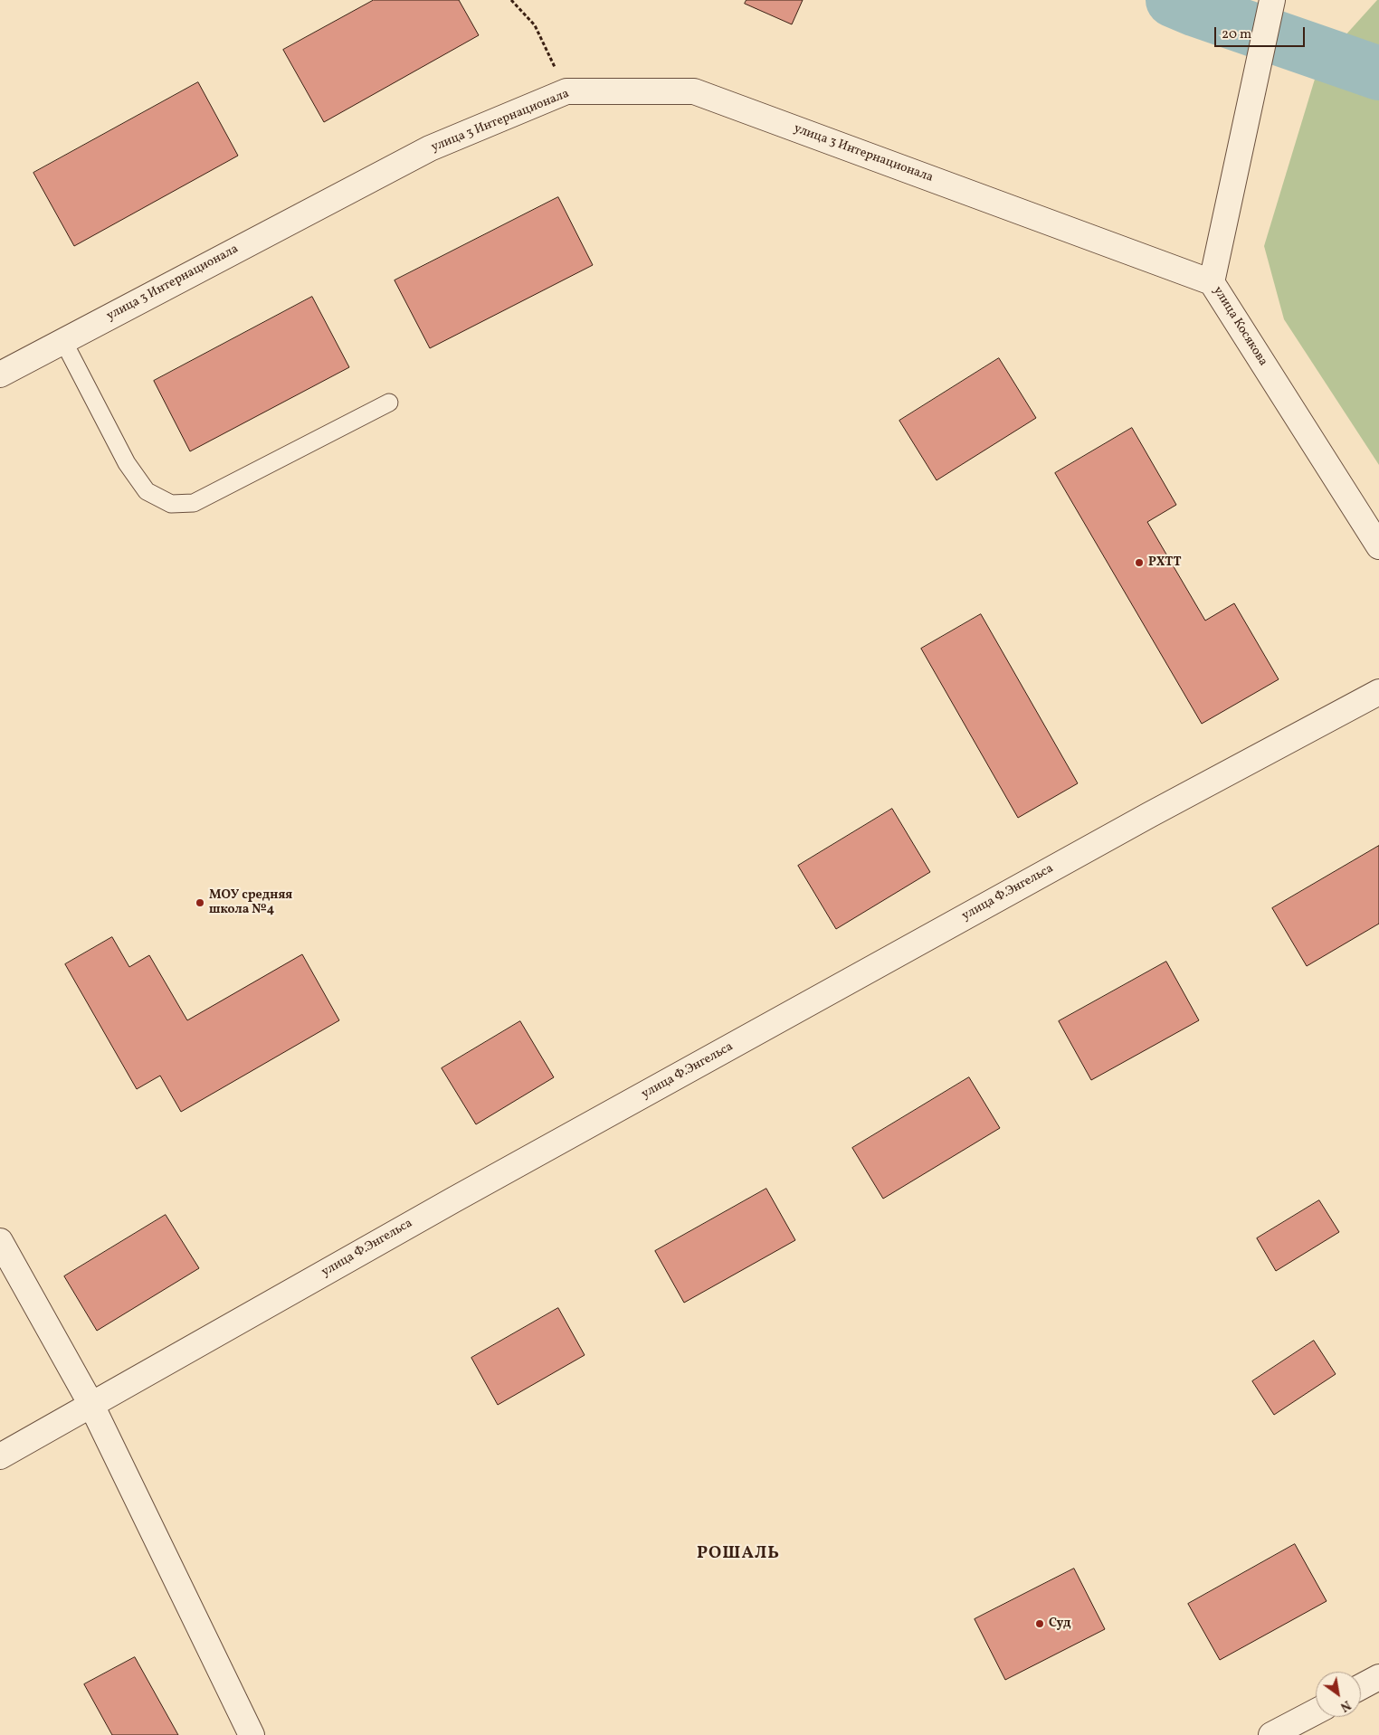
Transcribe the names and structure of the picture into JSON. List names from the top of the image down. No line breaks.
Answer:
{"streets":{"street":["улица 3 Интернационала","улица Косякова","улица Ф.Энгельса"]},"crossings":[["улица 3 Интернационала","улица Косякова"]],"districts":["РОШАЛЬ"],"places":["РХТТ","МОУ средняя школа №4","Суд"],"scale_bar":"20 m","north":"bottom right"}
